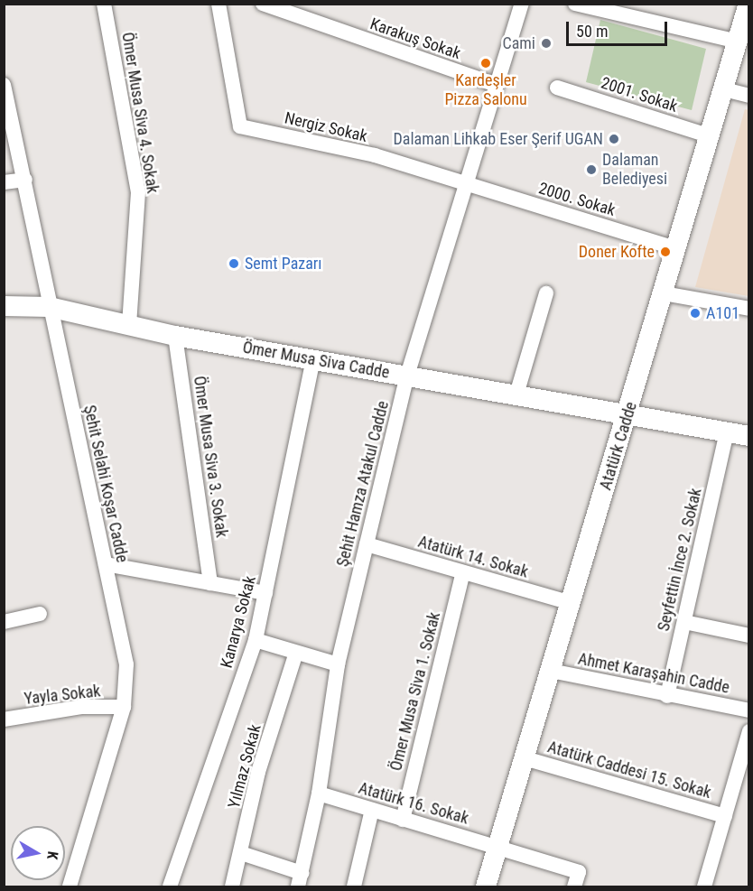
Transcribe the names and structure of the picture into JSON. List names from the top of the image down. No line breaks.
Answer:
{"streets":{"main road":["Ömer Musa Siva Cadde","Atatürk Cadde"],"street":["Karakuş Sokak","2001. Sokak","Ömer Musa Siva 4. Sokak","Nergiz Sokak","2000. Sokak","Ömer Musa Siva 3. Sokak","Şehit Selahi Koşar Cadde","Şehit Hamza Atakul Cadde","Atatürk 14. Sokak","Seyfettin İnce 2. Sokak","Kanarya Sokak","Ahmet Karaşahin Cadde","Ömer Musa Siva 1. Sokak","Yayla Sokak","Yılmaz Sokak","Atatürk Caddesi 15. Sokak","Atatürk 16. Sokak"]},"crossings":[["Karakuş Sokak","Şehit Hamza Atakul Cadde"],["2001. Sokak","Atatürk Cadde"],["Ömer Musa Siva 4. Sokak","Ömer Musa Siva Cadde"],["Nergiz Sokak","2000. Sokak"],["Nergiz Sokak","Şehit Hamza Atakul Cadde"],["2000. Sokak","Atatürk Cadde"],["2000. Sokak","Şehit Hamza Atakul Cadde"],["Ömer Musa Siva Cadde","Atatürk Cadde"],["Ömer Musa Siva Cadde","Ömer Musa Siva 3. Sokak"],["Ömer Musa Siva Cadde","Şehit Selahi Koşar Cadde"],["Ömer Musa Siva Cadde","Şehit Hamza Atakul Cadde"],["Ömer Musa Siva Cadde","Seyfettin İnce 2. Sokak"],["Ömer Musa Siva Cadde","Kanarya Sokak"],["Atatürk Cadde","Atatürk 14. Sokak"],["Atatürk Cadde","Ahmet Karaşahin Cadde"],["Atatürk Cadde","Atatürk Caddesi 15. Sokak"],["Atatürk Cadde","Atatürk 16. Sokak"],["Şehit Selahi Koşar Cadde","Yayla Sokak"],["Şehit Hamza Atakul Cadde","Atatürk 14. Sokak"],["Şehit Hamza Atakul Cadde","Atatürk 16. Sokak"],["Atatürk 14. Sokak","Ömer Musa Siva 1. Sokak"],["Seyfettin İnce 2. Sokak","Ahmet Karaşahin Cadde"],["Ömer Musa Siva 1. Sokak","Atatürk 16. Sokak"]],"places":["Cami","Kardeşler Pizza Salonu","Dalaman Lihkab Eser Şerif UGAN","Dalaman Belediyesi","Doner Kofte","Semt Pazarı","A101"],"scale_bar":"50 m","north":"right"}
